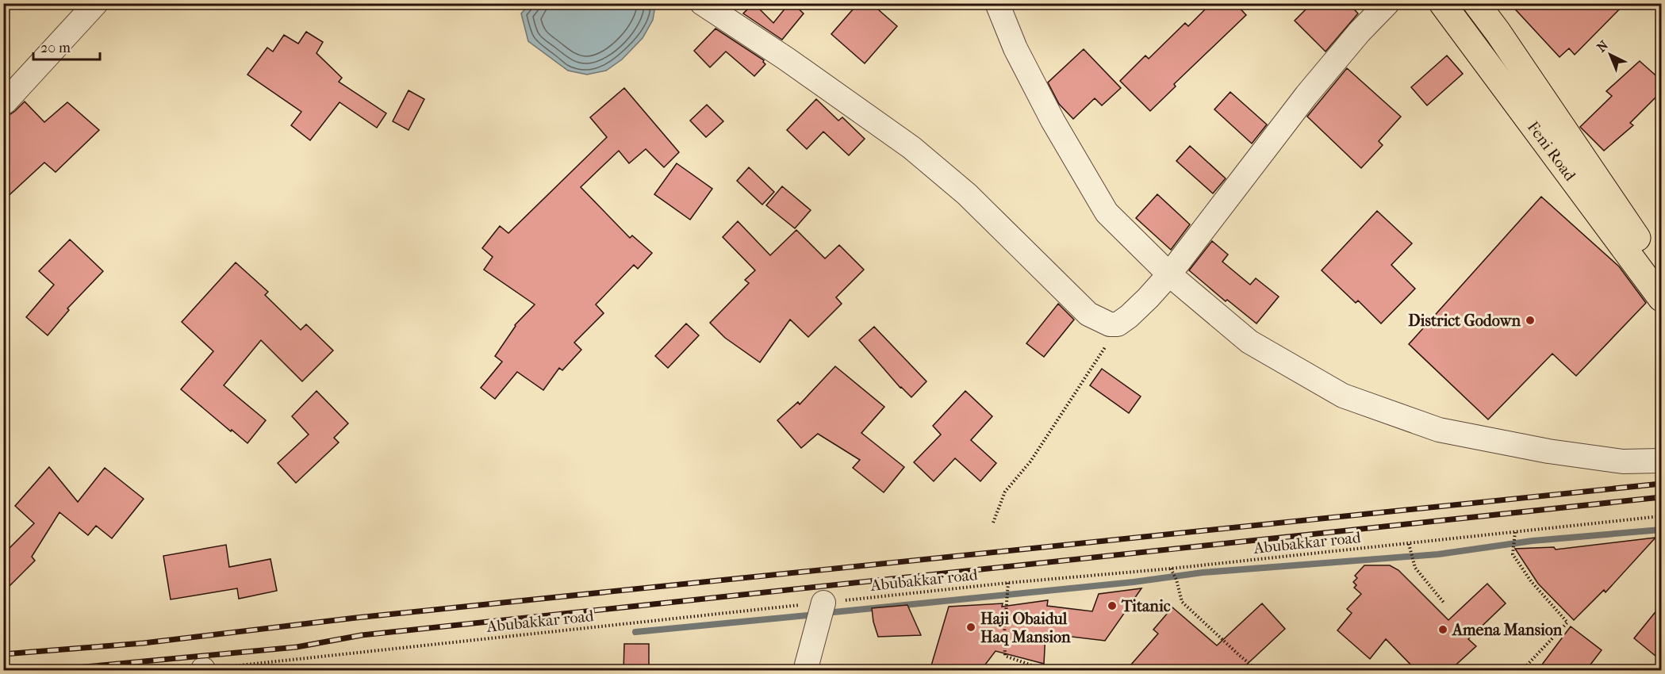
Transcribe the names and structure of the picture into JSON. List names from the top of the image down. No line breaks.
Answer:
{"streets":{"main road":["Feni Road"],"path":["Abubakkar road"]},"places":["District Godown","Titanic","Haji Obaidul Haq Mansion","Amena Mansion"],"scale_bar":"20 m","north":"top left"}
